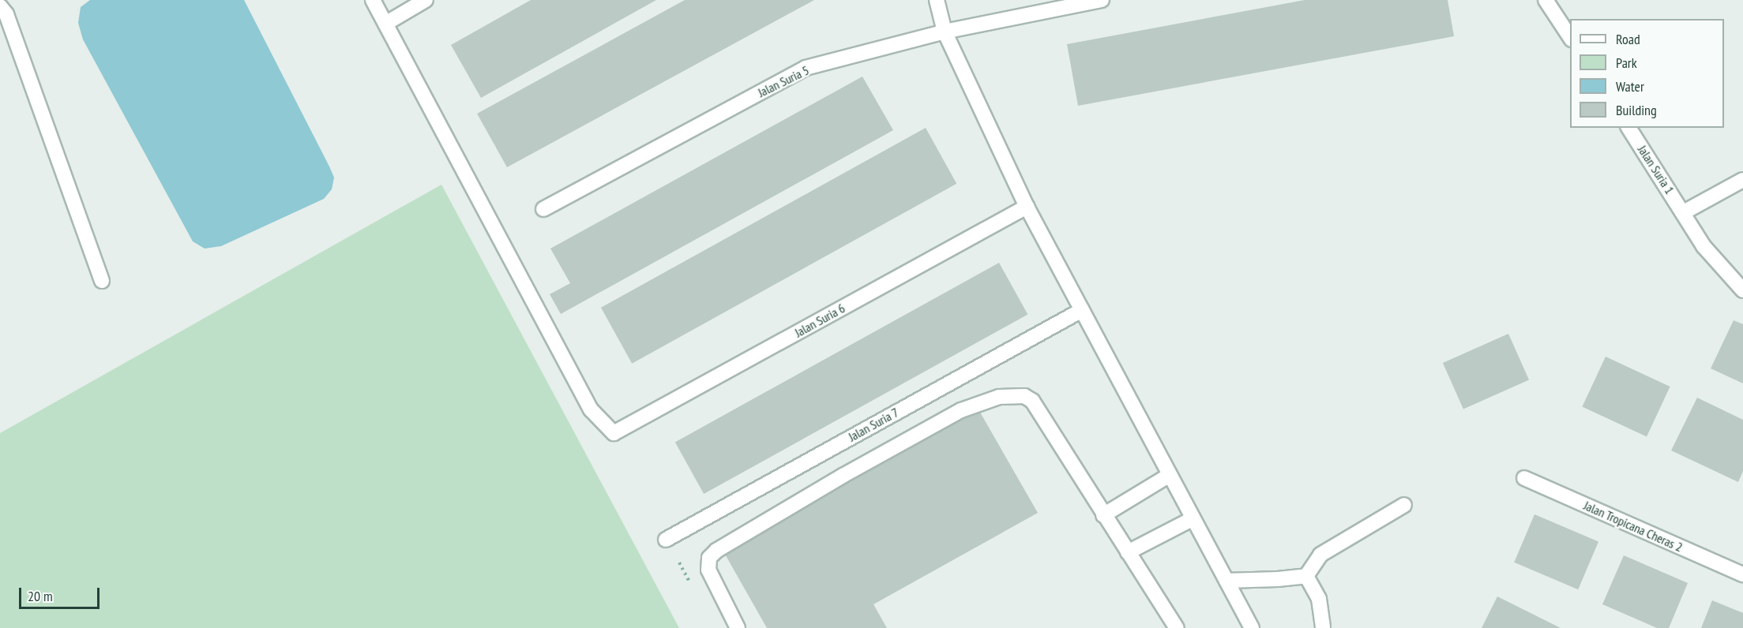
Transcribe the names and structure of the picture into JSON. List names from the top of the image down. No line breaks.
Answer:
{"streets":{"street":["Jalan Suria 5","Jalan Suria 1","Jalan Suria 6","Jalan Suria 7","Jalan Tropicana Cheras 2"]},"legend":["Road","Park","Water","Building"],"scale_bar":"20 m"}
